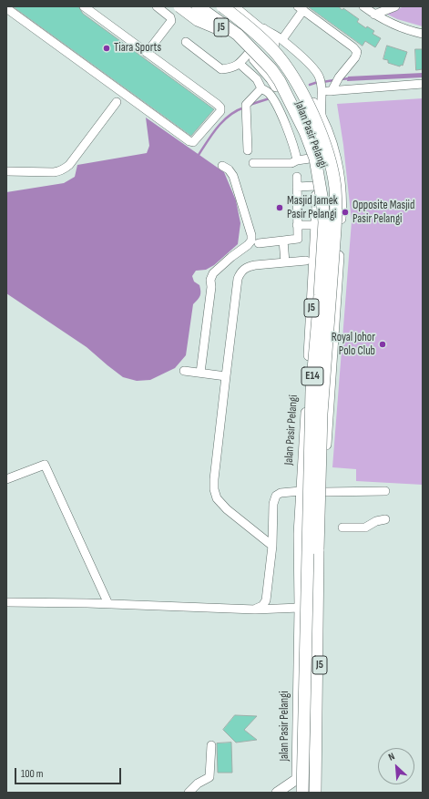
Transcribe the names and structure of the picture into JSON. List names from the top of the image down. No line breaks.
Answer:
{"streets":{"highway":["E14"],"main road":["J5","Jalan Pasir Pelangi"]},"crossings":[["Jalan Pasir Pelangi","E14"]],"places":["Tiara Sports","Masjid Jamek Pasir Pelangi","Opposite Masjid Pasir Pelangi","Royal Johor Polo Club"],"scale_bar":"100 m","north":"top left"}
